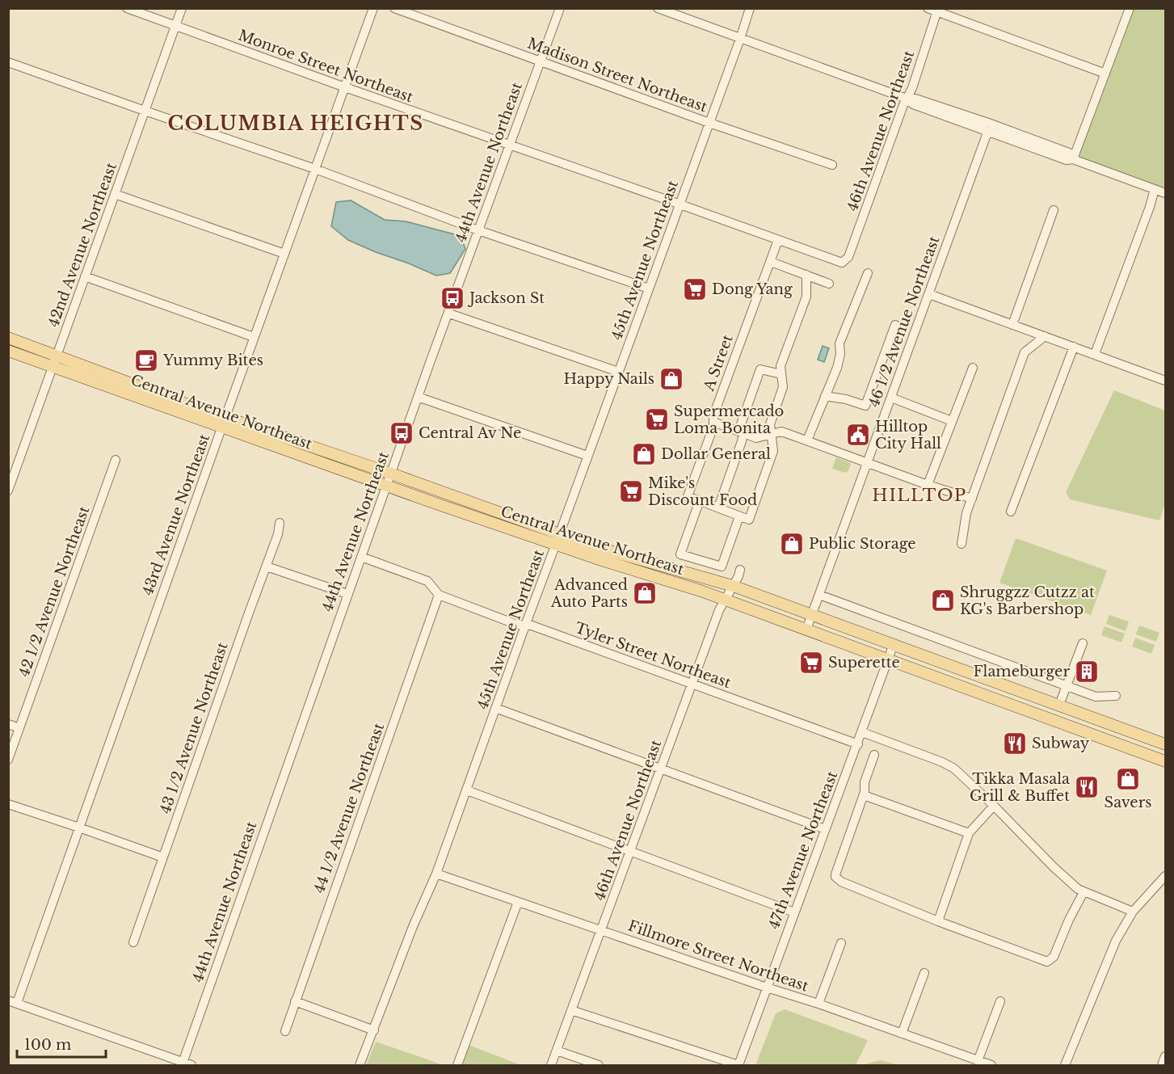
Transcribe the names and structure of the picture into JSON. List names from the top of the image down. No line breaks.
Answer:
{"streets":{"main road":["Central Avenue Northeast"],"street":["Monroe Street Northeast","Madison Street Northeast","46th Avenue Northeast","44th Avenue Northeast","42nd Avenue Northeast","45th Avenue Northeast","46 1/2 Avenue Northeast","A Street","43rd Avenue Northeast","42 1/2 Avenue Northeast","Tyler Street Northeast","43 1/2 Avenue Northeast","44 1/2 Avenue Northeast","47th Avenue Northeast","Fillmore Street Northeast"]},"crossings":[["Monroe Street Northeast","46th Avenue Northeast"],["Monroe Street Northeast","44th Avenue Northeast"],["Monroe Street Northeast","42nd Avenue Northeast"],["Monroe Street Northeast","45th Avenue Northeast"],["Monroe Street Northeast","A Street"],["Monroe Street Northeast","43rd Avenue Northeast"],["Madison Street Northeast","44th Avenue Northeast"],["Madison Street Northeast","45th Avenue Northeast"],["46th Avenue Northeast","Central Avenue Northeast"],["46th Avenue Northeast","Tyler Street Northeast"],["46th Avenue Northeast","Fillmore Street Northeast"],["44th Avenue Northeast","Central Avenue Northeast"],["42nd Avenue Northeast","Central Avenue Northeast"],["45th Avenue Northeast","Central Avenue Northeast"],["45th Avenue Northeast","Tyler Street Northeast"],["45th Avenue Northeast","Fillmore Street Northeast"],["46 1/2 Avenue Northeast","Central Avenue Northeast"],["Central Avenue Northeast","43rd Avenue Northeast"],["Central Avenue Northeast","47th Avenue Northeast"],["Tyler Street Northeast","44 1/2 Avenue Northeast"],["Tyler Street Northeast","47th Avenue Northeast"],["47th Avenue Northeast","Fillmore Street Northeast"]],"districts":["COLUMBIA HEIGHTS","HILLTOP"],"places":{"supermarket":["Dong Yang","Supermercado Loma Bonita","Mike's Discount Food","Superette"],"bus stop":["Jackson St","Central Av Ne"],"cafe":["Yummy Bites"],"shop":["Happy Nails","Dollar General","Public Storage","Advanced Auto Parts","Shruggzz Cutzz at KG's Barbershop","Savers"],"public building":["Hilltop City Hall"],"building":["Flameburger"],"restaurant":["Subway","Tikka Masala Grill & Buffet"]},"scale_bar":"100 m"}
